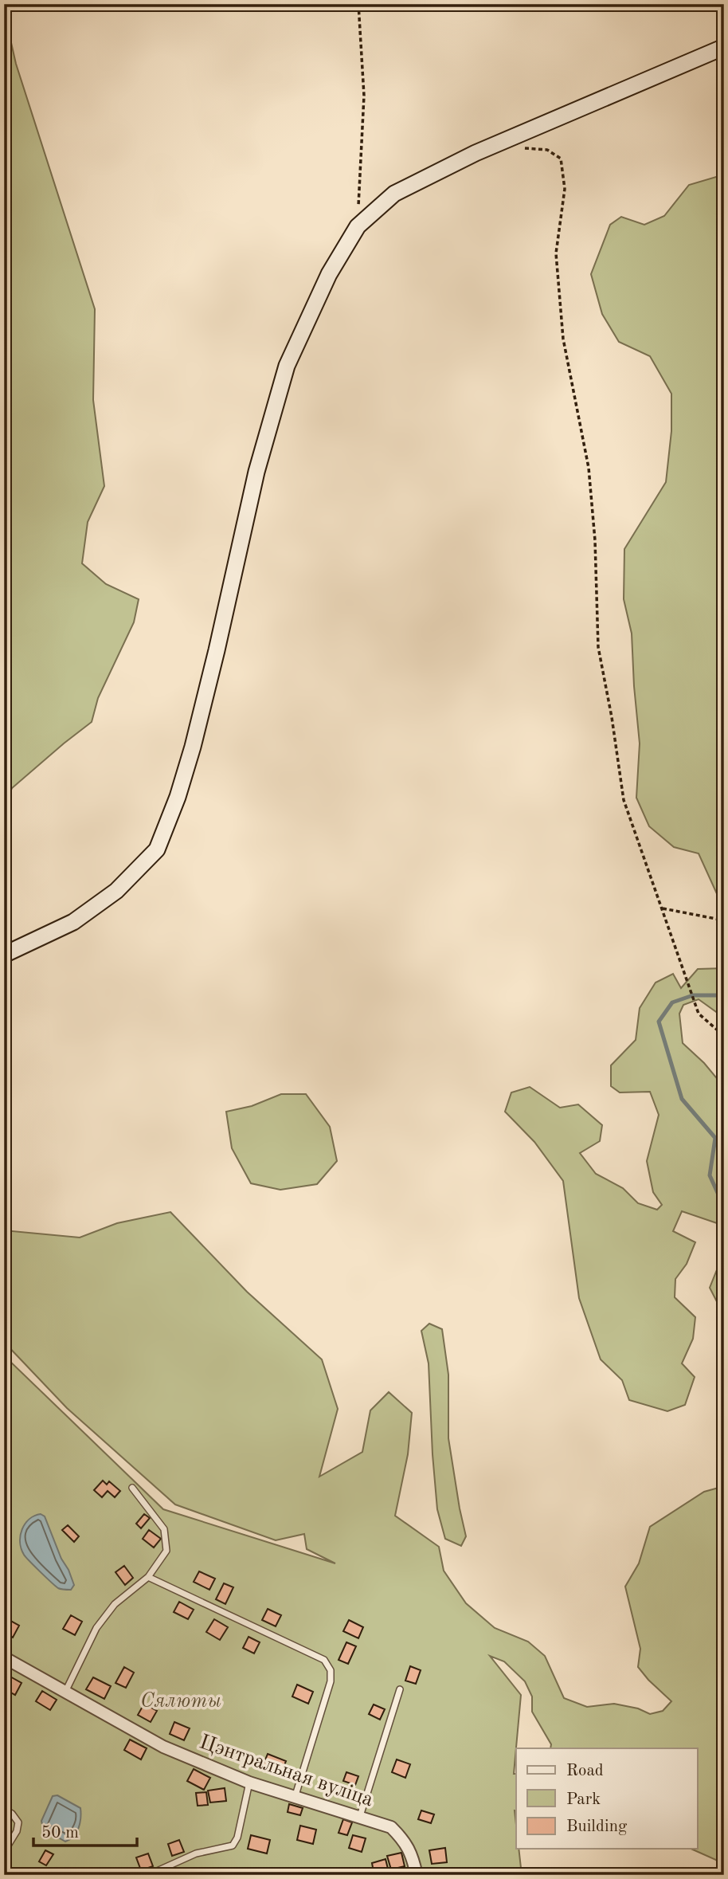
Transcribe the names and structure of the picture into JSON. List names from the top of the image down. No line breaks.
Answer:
{"streets":{"street":["Цэнтральная вуліца"]},"parks":["Сялюты"],"legend":["Road","Park","Building"],"scale_bar":"50 m"}
